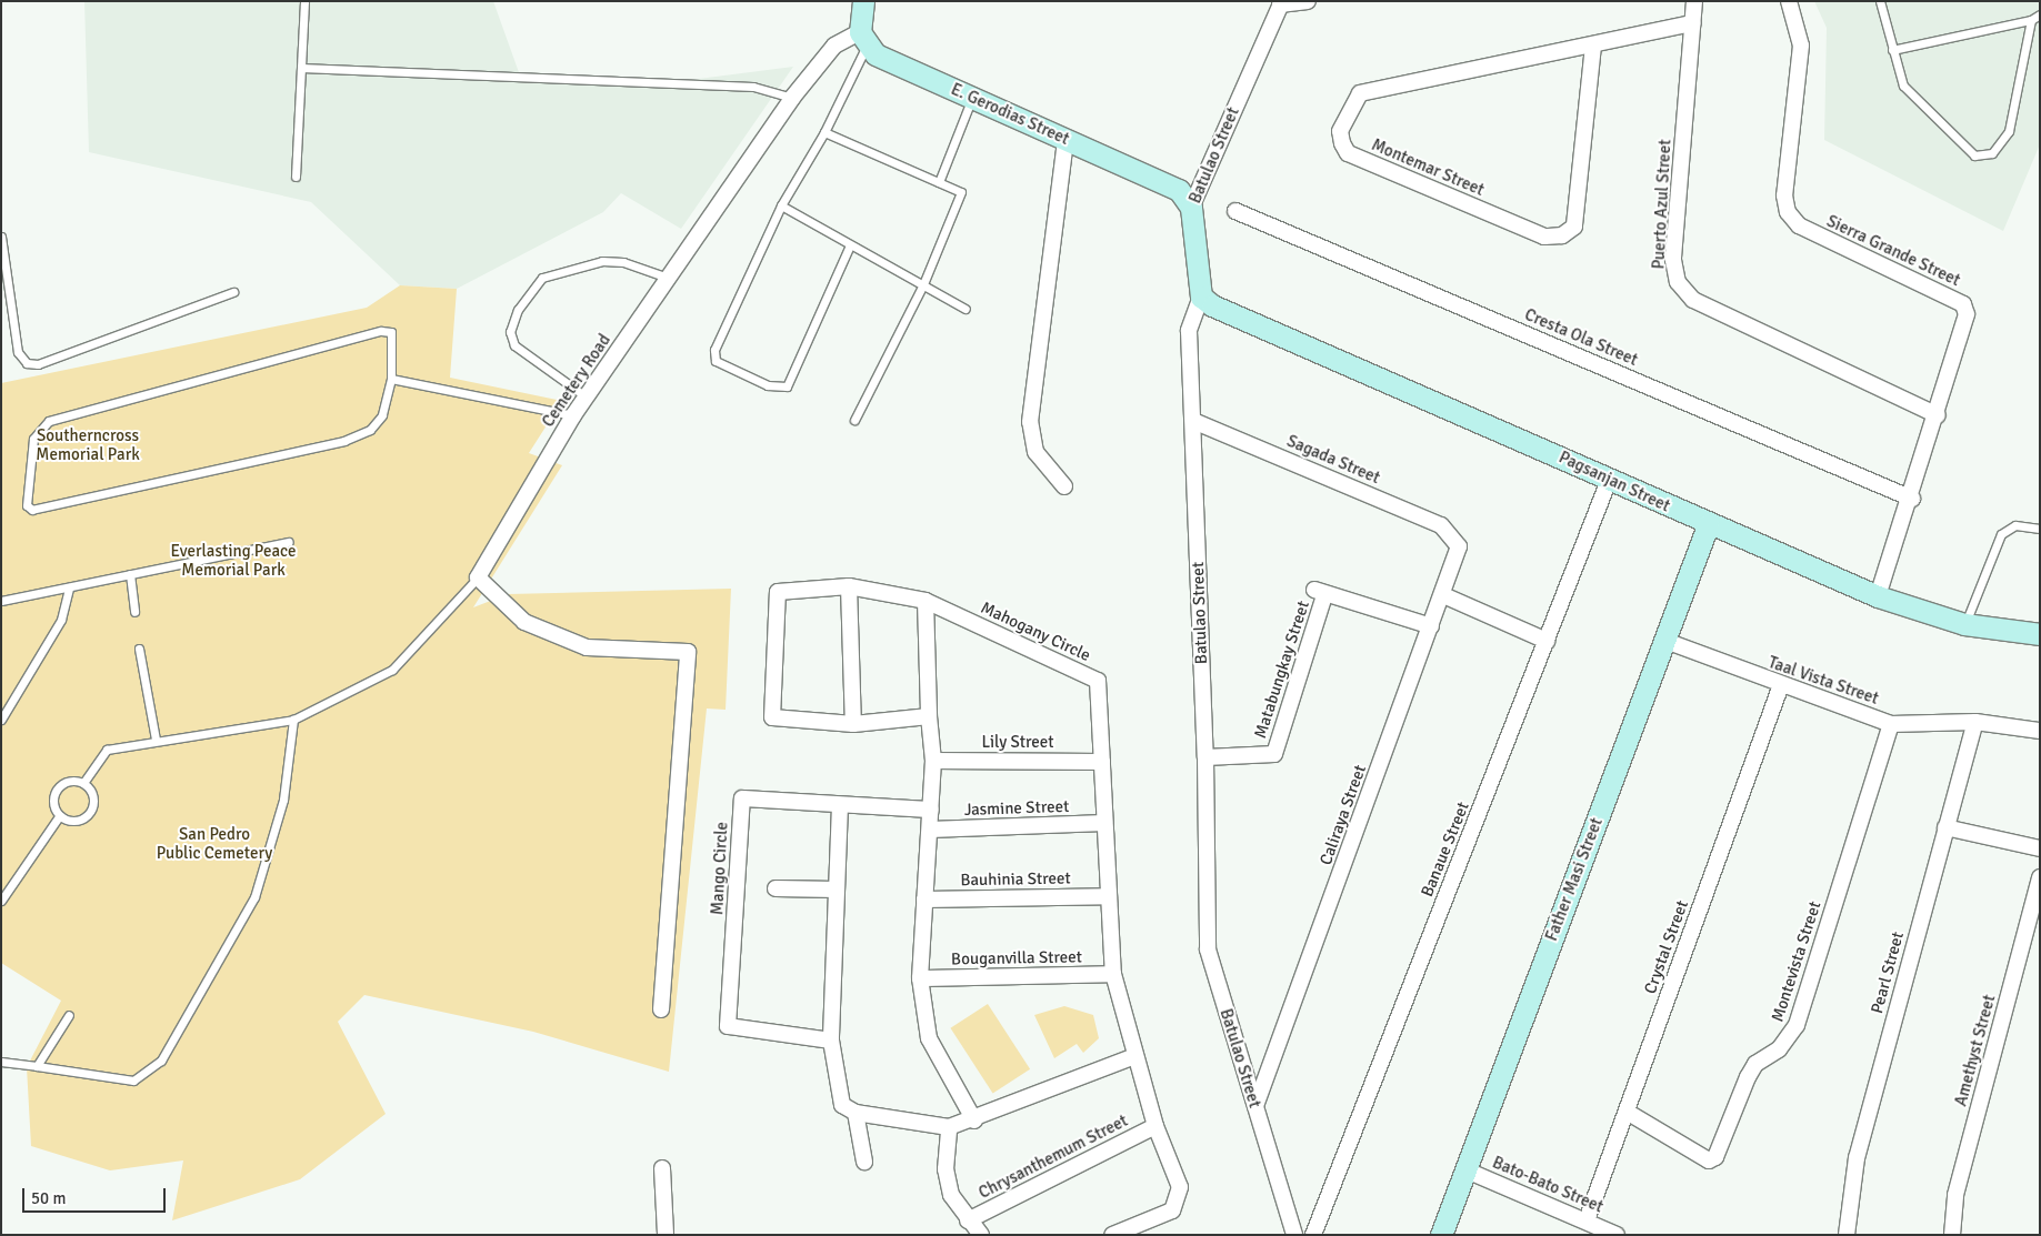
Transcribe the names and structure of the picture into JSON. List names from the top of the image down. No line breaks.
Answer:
{"streets":{"street":["E. Gerodias Street","Batulao Street","Montemar Street","Puerto Azul Street","Sierra Grande Street","Cresta Ola Street","Cemetery Road","Sagada Street","Pagsanjan Street","Mahogany Circle","Matabungkay Street","Taal Vista Street","Lily Street","Jasmine Street","Caliraya Street","Banaue Street","Mango Circle","Bauhinia Street","Father Masi Street","Crystal Street","Bouganvilla Street","Montevista Street","Pearl Street","Amethyst Street","Chrysanthemum Street","Bato-Bato Street"]},"crossings":[["E. Gerodias Street","Batulao Street"],["E. Gerodias Street","Cemetery Road"],["Batulao Street","Sagada Street"],["Batulao Street","Pagsanjan Street"],["Batulao Street","Matabungkay Street"],["Batulao Street","Caliraya Street"],["Montemar Street","Puerto Azul Street"],["Puerto Azul Street","Sierra Grande Street"],["Sierra Grande Street","Cresta Ola Street"],["Sierra Grande Street","Pagsanjan Street"],["Sagada Street","Caliraya Street"],["Pagsanjan Street","Banaue Street"],["Pagsanjan Street","Father Masi Street"],["Mahogany Circle","Lily Street"],["Mahogany Circle","Jasmine Street"],["Mahogany Circle","Bauhinia Street"],["Mahogany Circle","Bouganvilla Street"],["Mahogany Circle","Chrysanthemum Street"],["Matabungkay Street","Caliraya Street"],["Taal Vista Street","Father Masi Street"],["Taal Vista Street","Crystal Street"],["Taal Vista Street","Montevista Street"],["Taal Vista Street","Pearl Street"],["Father Masi Street","Bato-Bato Street"],["Crystal Street","Montevista Street"],["Crystal Street","Bato-Bato Street"]],"parks":["Southerncross Memorial Park","Everlasting Peace Memorial Park","San Pedro Public Cemetery"],"scale_bar":"50 m"}
